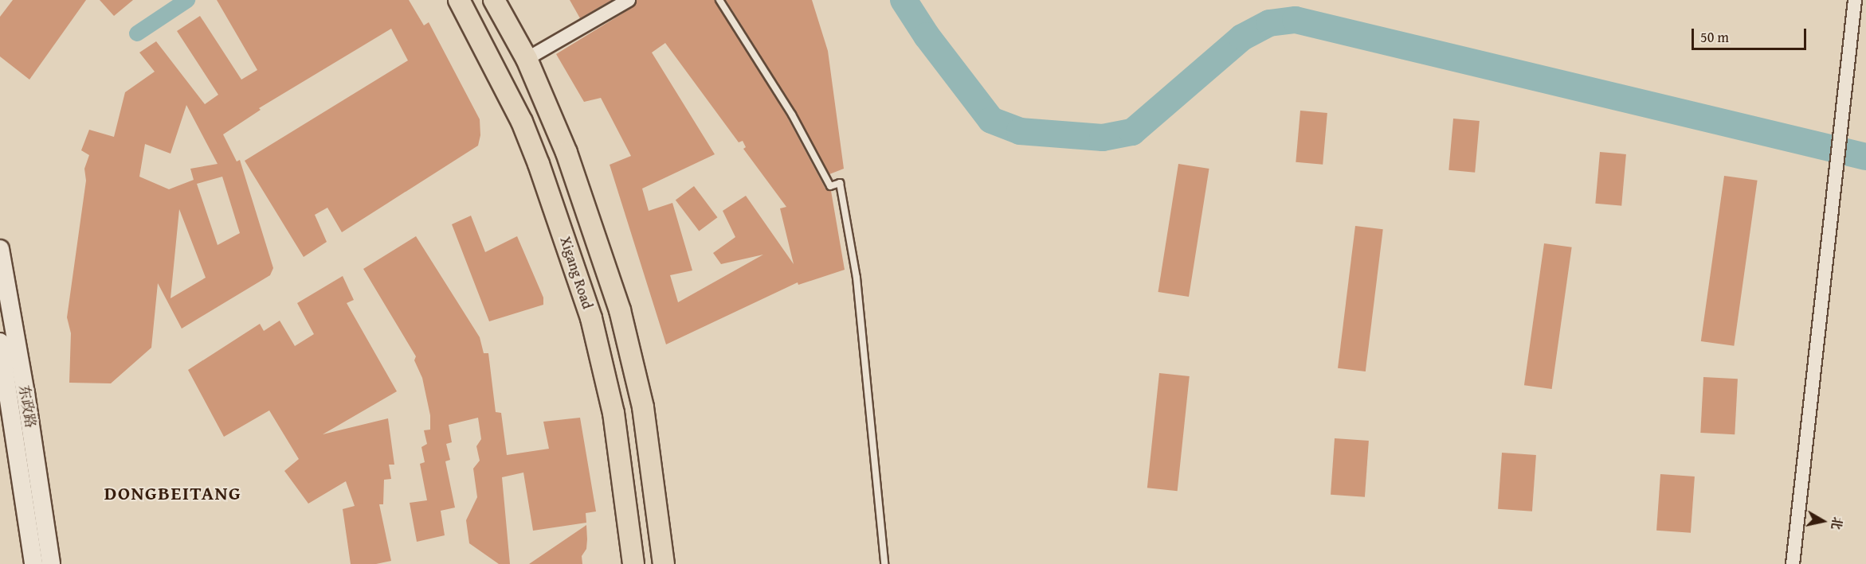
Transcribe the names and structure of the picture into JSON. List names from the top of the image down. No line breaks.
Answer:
{"streets":{"main road":["Xigang Road","东政路"]},"districts":["DONGBEITANG"],"scale_bar":"50 m","north":"right"}
